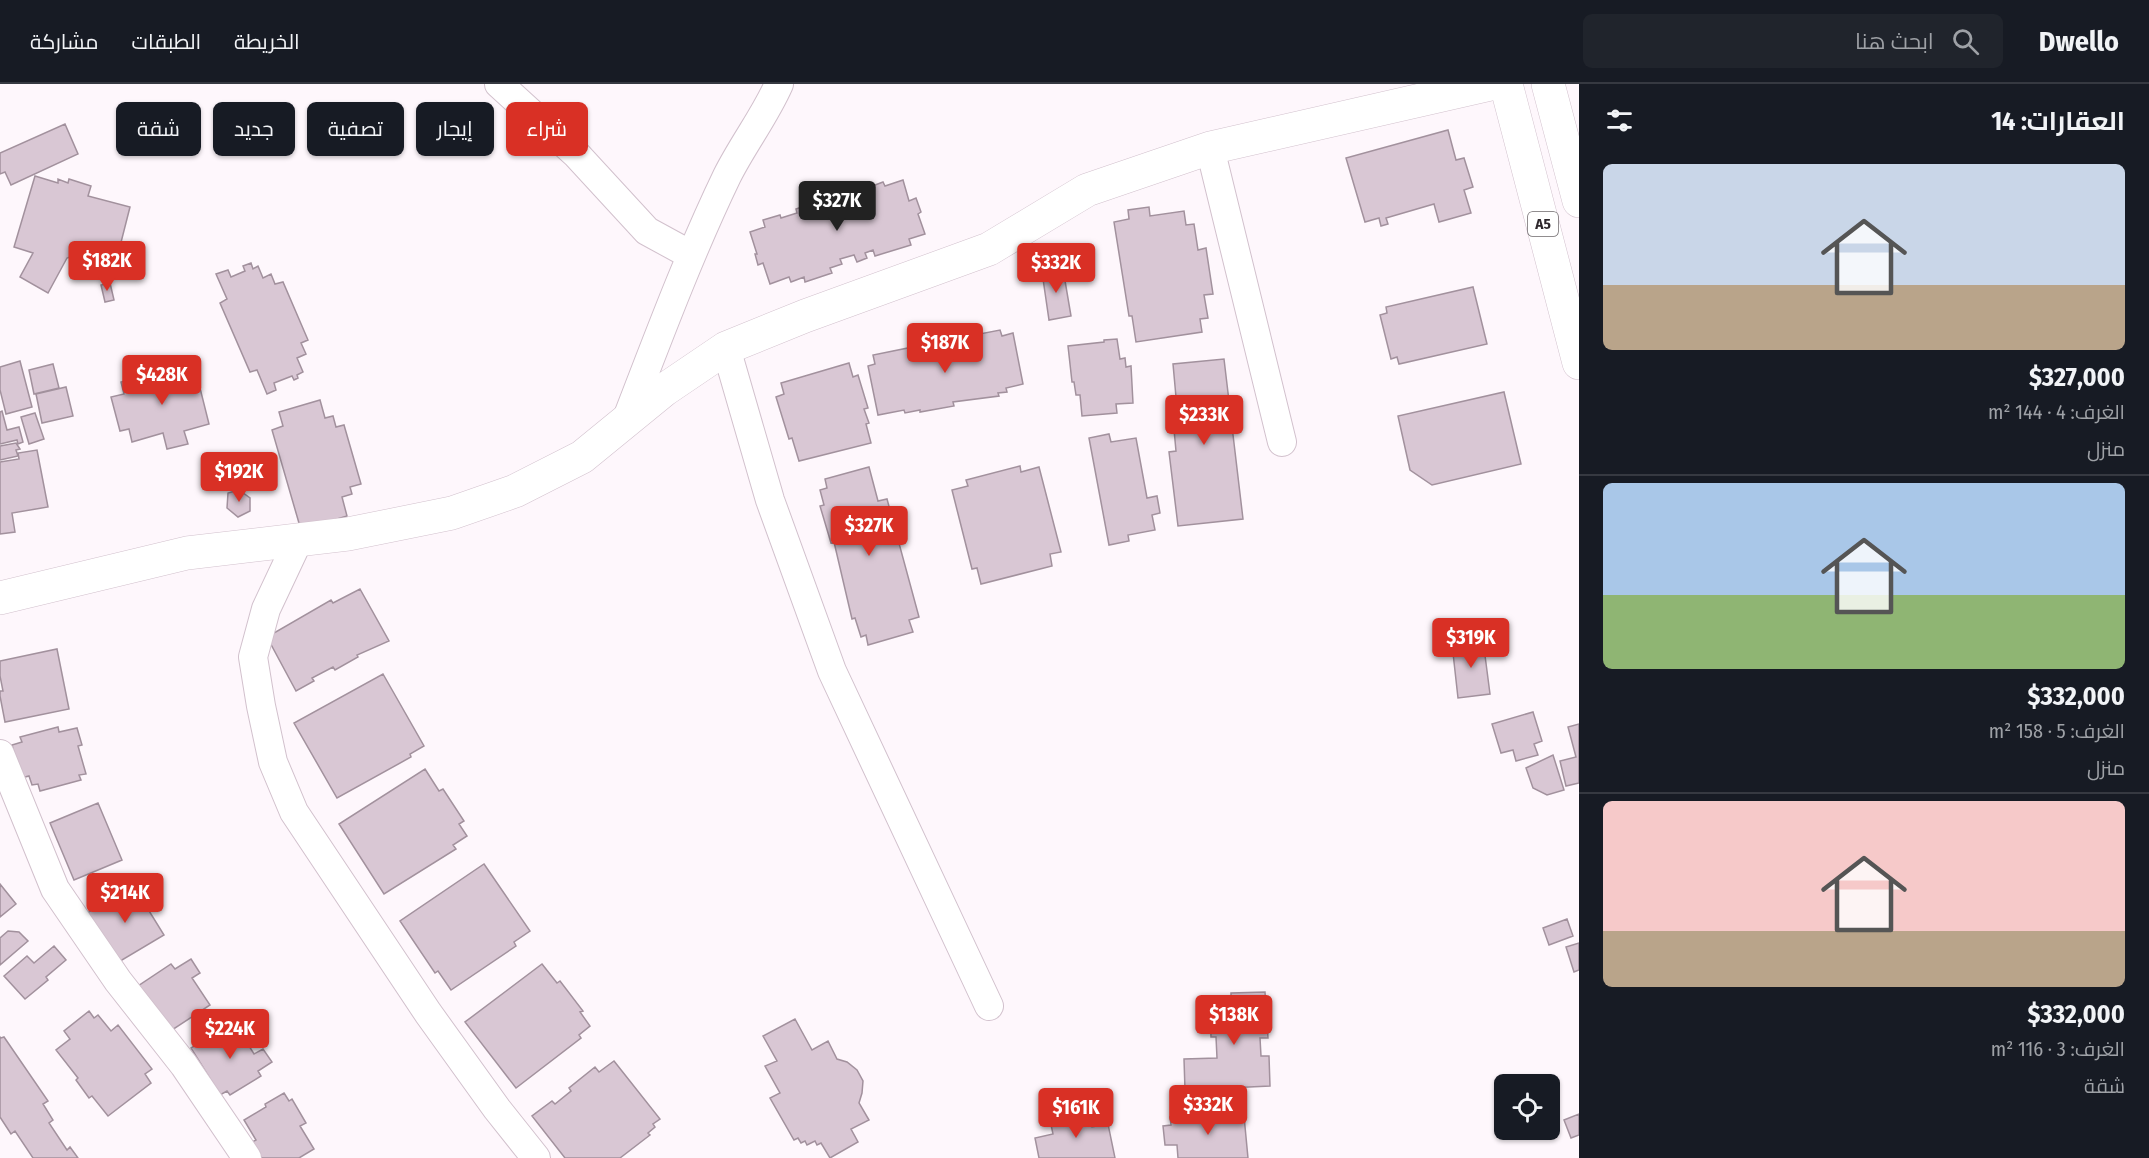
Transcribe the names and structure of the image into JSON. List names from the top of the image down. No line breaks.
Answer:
{"streets":{"main road":["A5"]},"page":{"header":"Dwello","search":"ابحث هنا","nav":["الخريطة","الطبقات","مشاركة"],"heading":"العقارات: 14","chip":["شراء","إيجار","تصفية","جديد","شقة"],"list":[{"name":"$327,000","note":"الغرف: 4 · 144 m² · منزل"},{"name":"$332,000","note":"الغرف: 5 · 158 m² · منزل"},{"name":"$332,000","note":"الغرف: 3 · 116 m² · شقة"}],"price":["$327K","$182K","$332K","$187K","$428K","$233K","$192K","$327K","$319K","$214K","$138K","$224K","$332K","$161K"]}}
